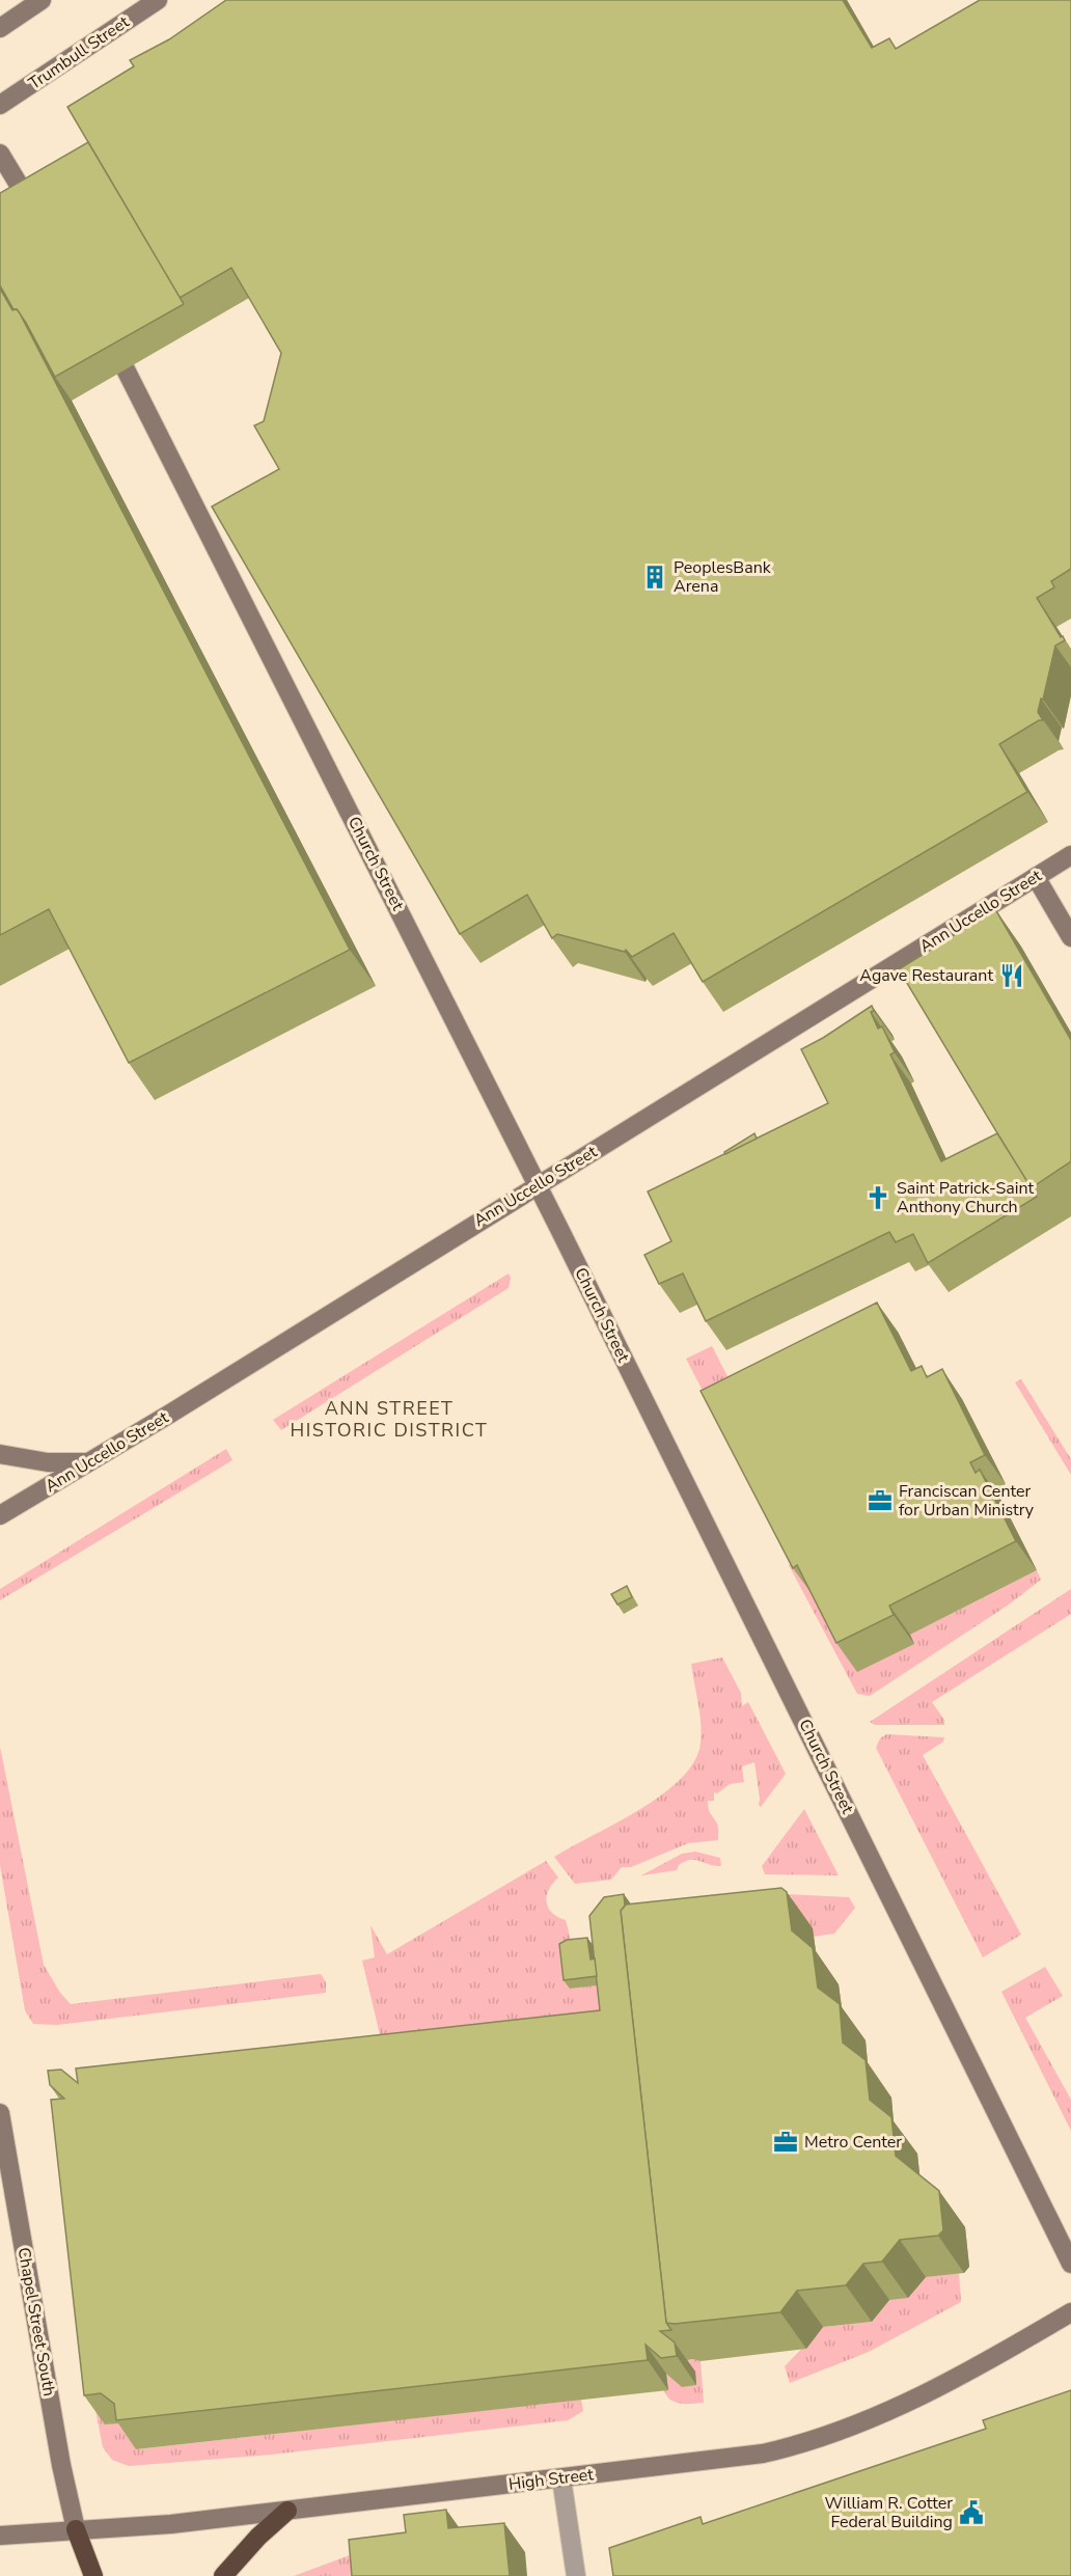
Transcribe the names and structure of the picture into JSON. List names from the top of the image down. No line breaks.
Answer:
{"streets":{"street":["Trumbull Street","Church Street","Ann Uccello Street","Chapel Street South","High Street"]},"crossings":[["Church Street","Ann Uccello Street"],["Chapel Street South","High Street"]],"districts":["ANN STREET HISTORIC DISTRICT"],"places":{"building":["PeoplesBank Arena"],"restaurant":["Agave Restaurant"],"church":["Saint Patrick-Saint Anthony Church"],"office":["Franciscan Center for Urban Ministry","Metro Center"],"public building":["William R. Cotter Federal Building"]}}
